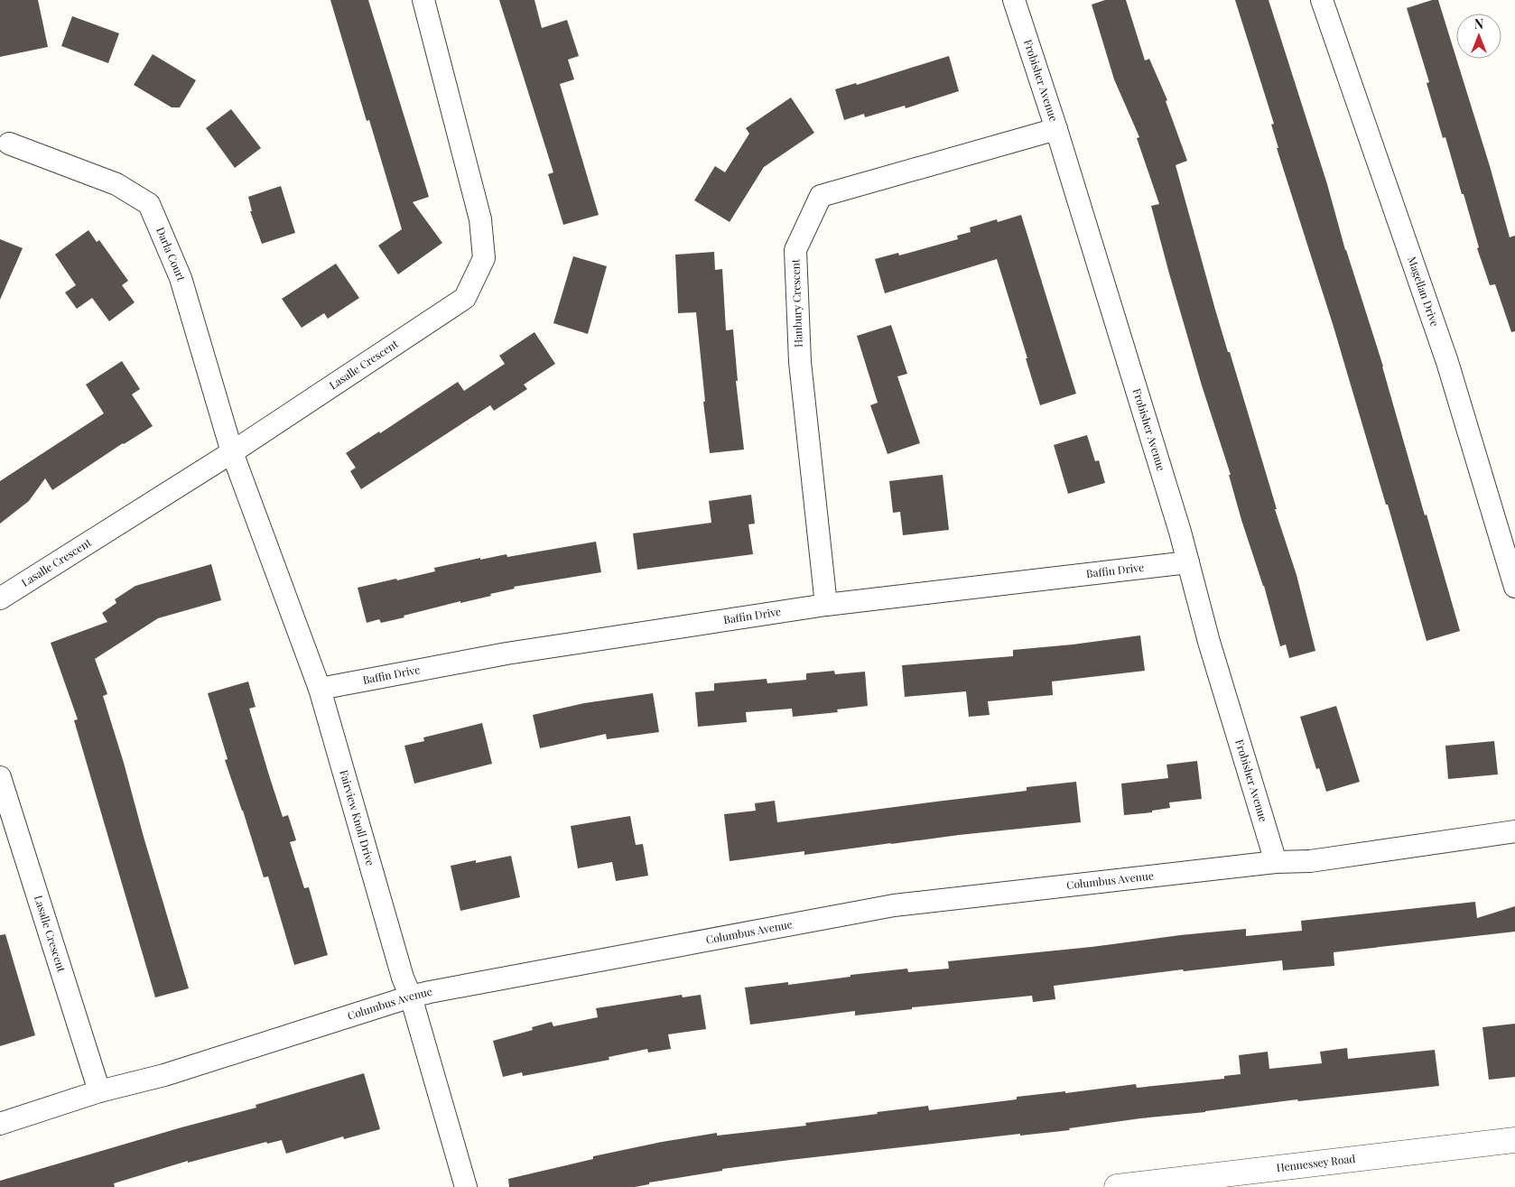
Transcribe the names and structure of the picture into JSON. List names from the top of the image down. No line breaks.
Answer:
{"streets":{"street":["Frobisher Avenue","Darla Court","Magellan Drive","Hanbury Crescent","Lasalle Crescent","Baffin Drive","Fairview Knoll Drive","Columbus Avenue","Hennessey Road"]},"crossings":[["Frobisher Avenue","Hanbury Crescent"],["Frobisher Avenue","Baffin Drive"],["Frobisher Avenue","Columbus Avenue"],["Darla Court","Lasalle Crescent"],["Darla Court","Fairview Knoll Drive"],["Hanbury Crescent","Baffin Drive"],["Lasalle Crescent","Fairview Knoll Drive"],["Lasalle Crescent","Columbus Avenue"],["Baffin Drive","Fairview Knoll Drive"],["Fairview Knoll Drive","Columbus Avenue"]],"north":"top"}
